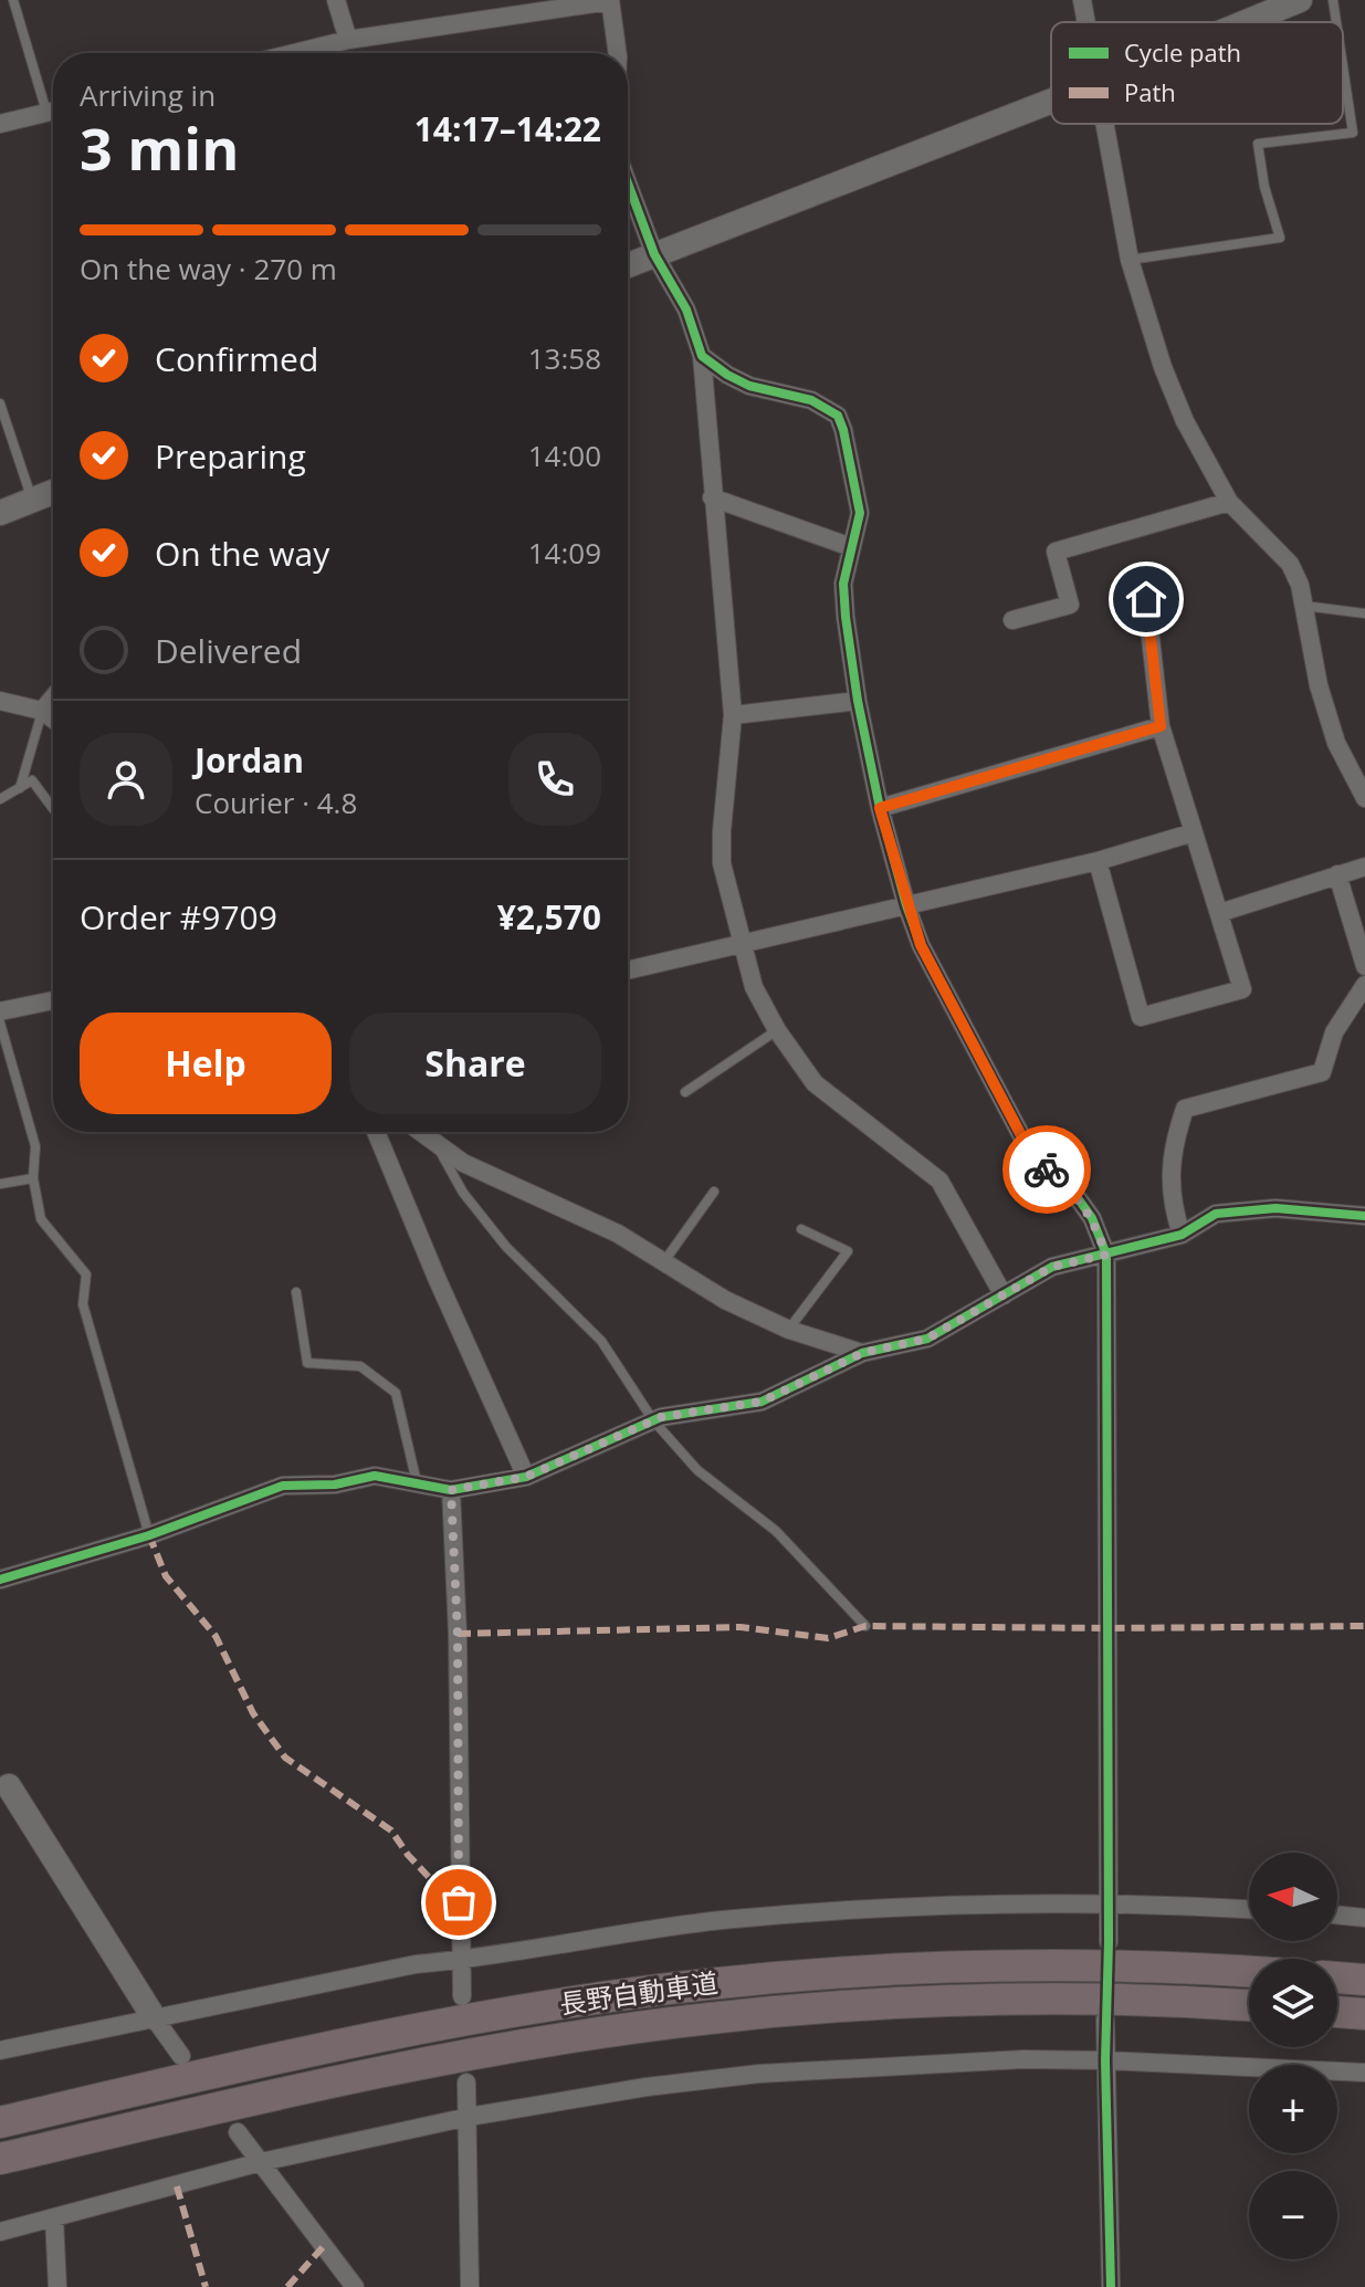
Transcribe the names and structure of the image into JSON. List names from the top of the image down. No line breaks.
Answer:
{"streets":{"highway":["長野自動車道"]},"legend":["Cycle path","Path"],"north":"left","page":{"heading":["3 min","Arriving in","14:17–14:22"],"panel":["Jordan","Courier · 4.8","Order #9709","¥2,570"],"bar":"On the way · 270 m","list":[["Confirmed","13:58"],["Preparing","14:00"],["On the way","14:09"],"Delivered"],"buttons":["Help","Share"],"map_buttons":["+","−"]}}
